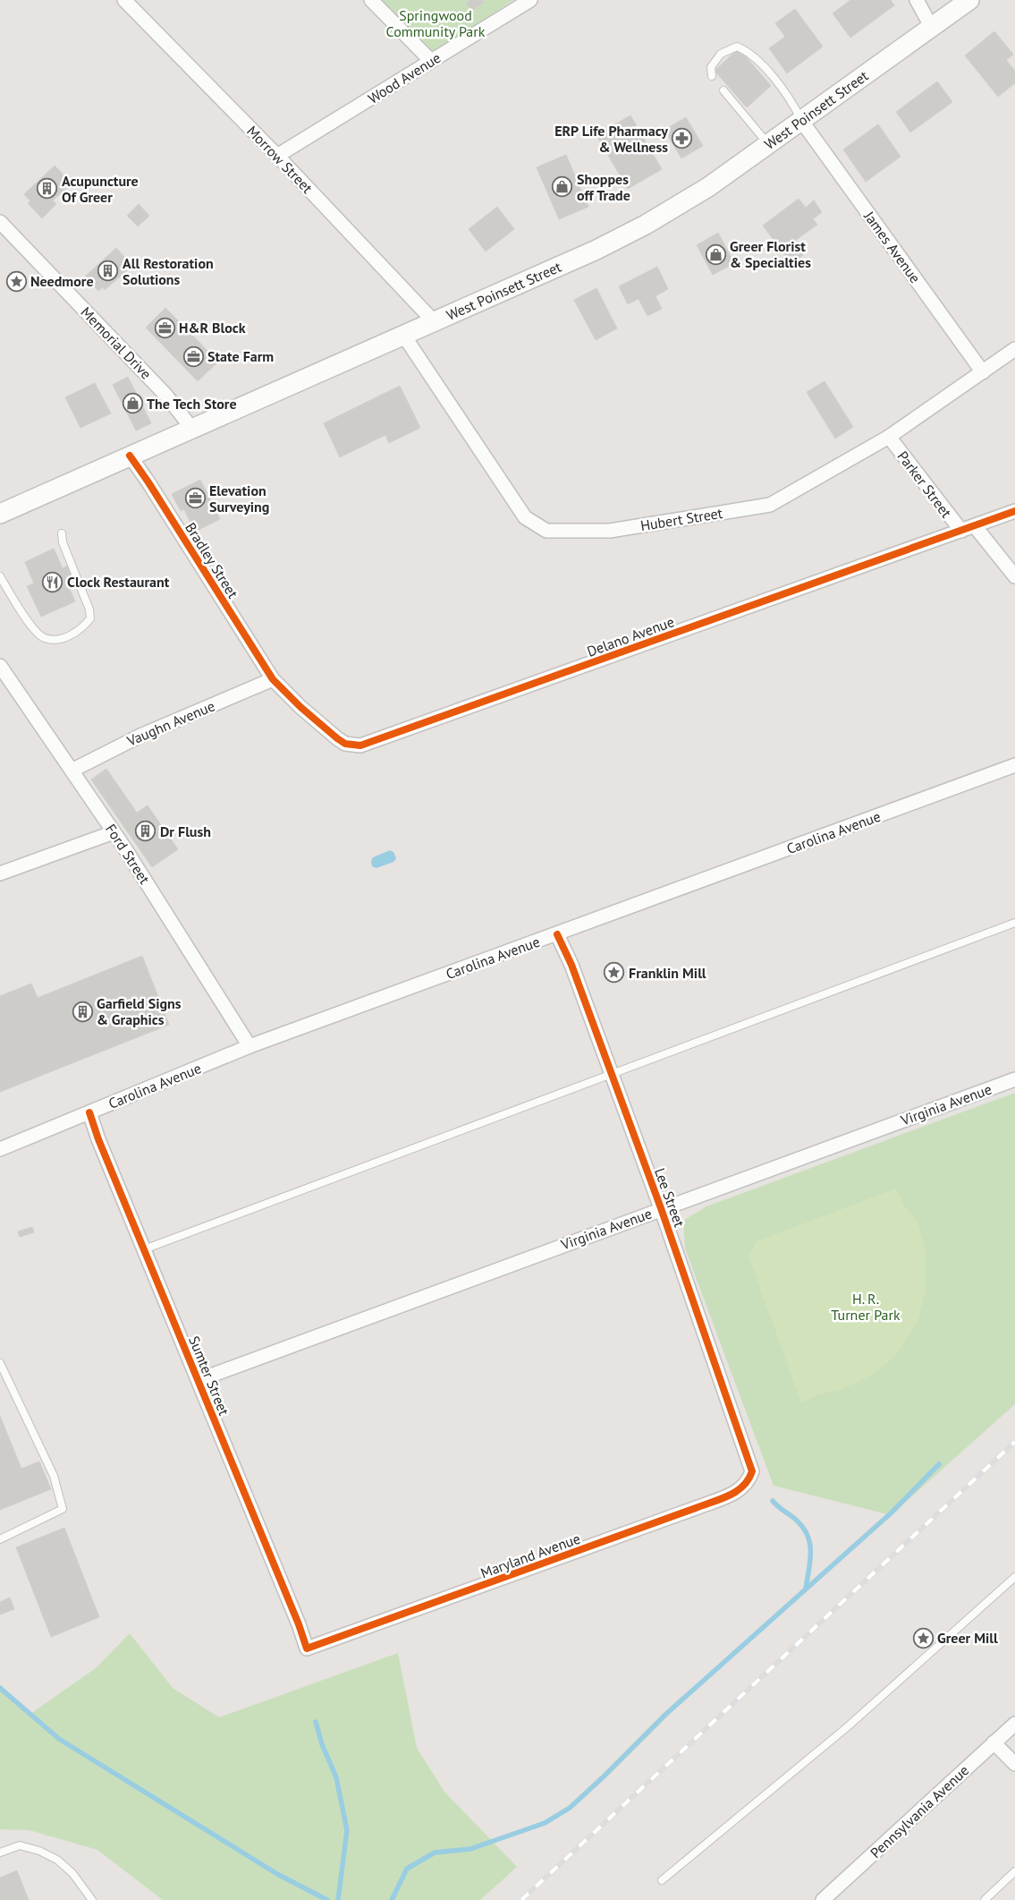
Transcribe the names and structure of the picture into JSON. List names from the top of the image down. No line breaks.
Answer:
{"streets":{"main road":["West Poinsett Street"],"street":["Wood Avenue","Morrow Street","James Avenue","Memorial Drive","Parker Street","Hubert Street","Bradley Street","Delano Avenue","Vaughn Avenue","Carolina Avenue","Ford Street","Virginia Avenue","Lee Street","Sumter Street","Maryland Avenue","Pennsylvania Avenue"]},"crossings":[["Wood Avenue","Morrow Street"],["West Poinsett Street","Morrow Street"],["West Poinsett Street","James Avenue"],["West Poinsett Street","Memorial Drive"],["West Poinsett Street","Hubert Street"],["West Poinsett Street","Bradley Street"],["James Avenue","Hubert Street"],["Parker Street","Hubert Street"],["Parker Street","Delano Avenue"],["Bradley Street","Delano Avenue"],["Bradley Street","Vaughn Avenue"],["Delano Avenue","Vaughn Avenue"],["Vaughn Avenue","Ford Street"],["Carolina Avenue","Ford Street"],["Carolina Avenue","Lee Street"],["Carolina Avenue","Sumter Street"],["Virginia Avenue","Lee Street"],["Virginia Avenue","Sumter Street"],["Lee Street","Maryland Avenue"],["Sumter Street","Maryland Avenue"]],"parks":["Springwood Community Park","H. R. Turner Park"],"places":{"pharmacy":["ERP Life Pharmacy & Wellness"],"shop":["Shoppes off Trade","Greer Florist & Specialties","The Tech Store"],"building":["Acupuncture Of Greer","All Restoration Solutions","Dr Flush","Garfield Signs & Graphics"],"place":["Needmore","Franklin Mill","Greer Mill"],"office":["H&R Block","State Farm","Elevation Surveying"],"restaurant":["Clock Restaurant"]}}
